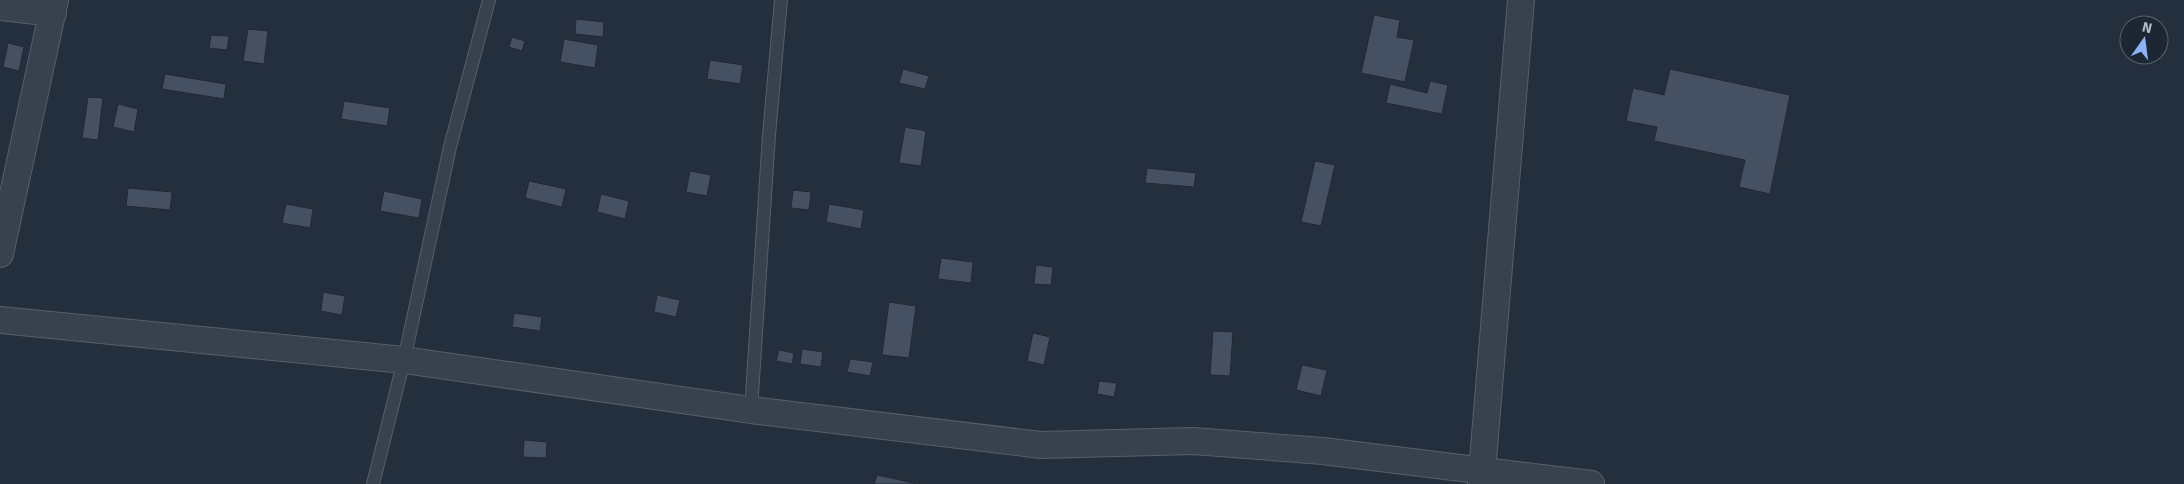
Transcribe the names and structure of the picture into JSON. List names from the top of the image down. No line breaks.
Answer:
{"north":"top"}
